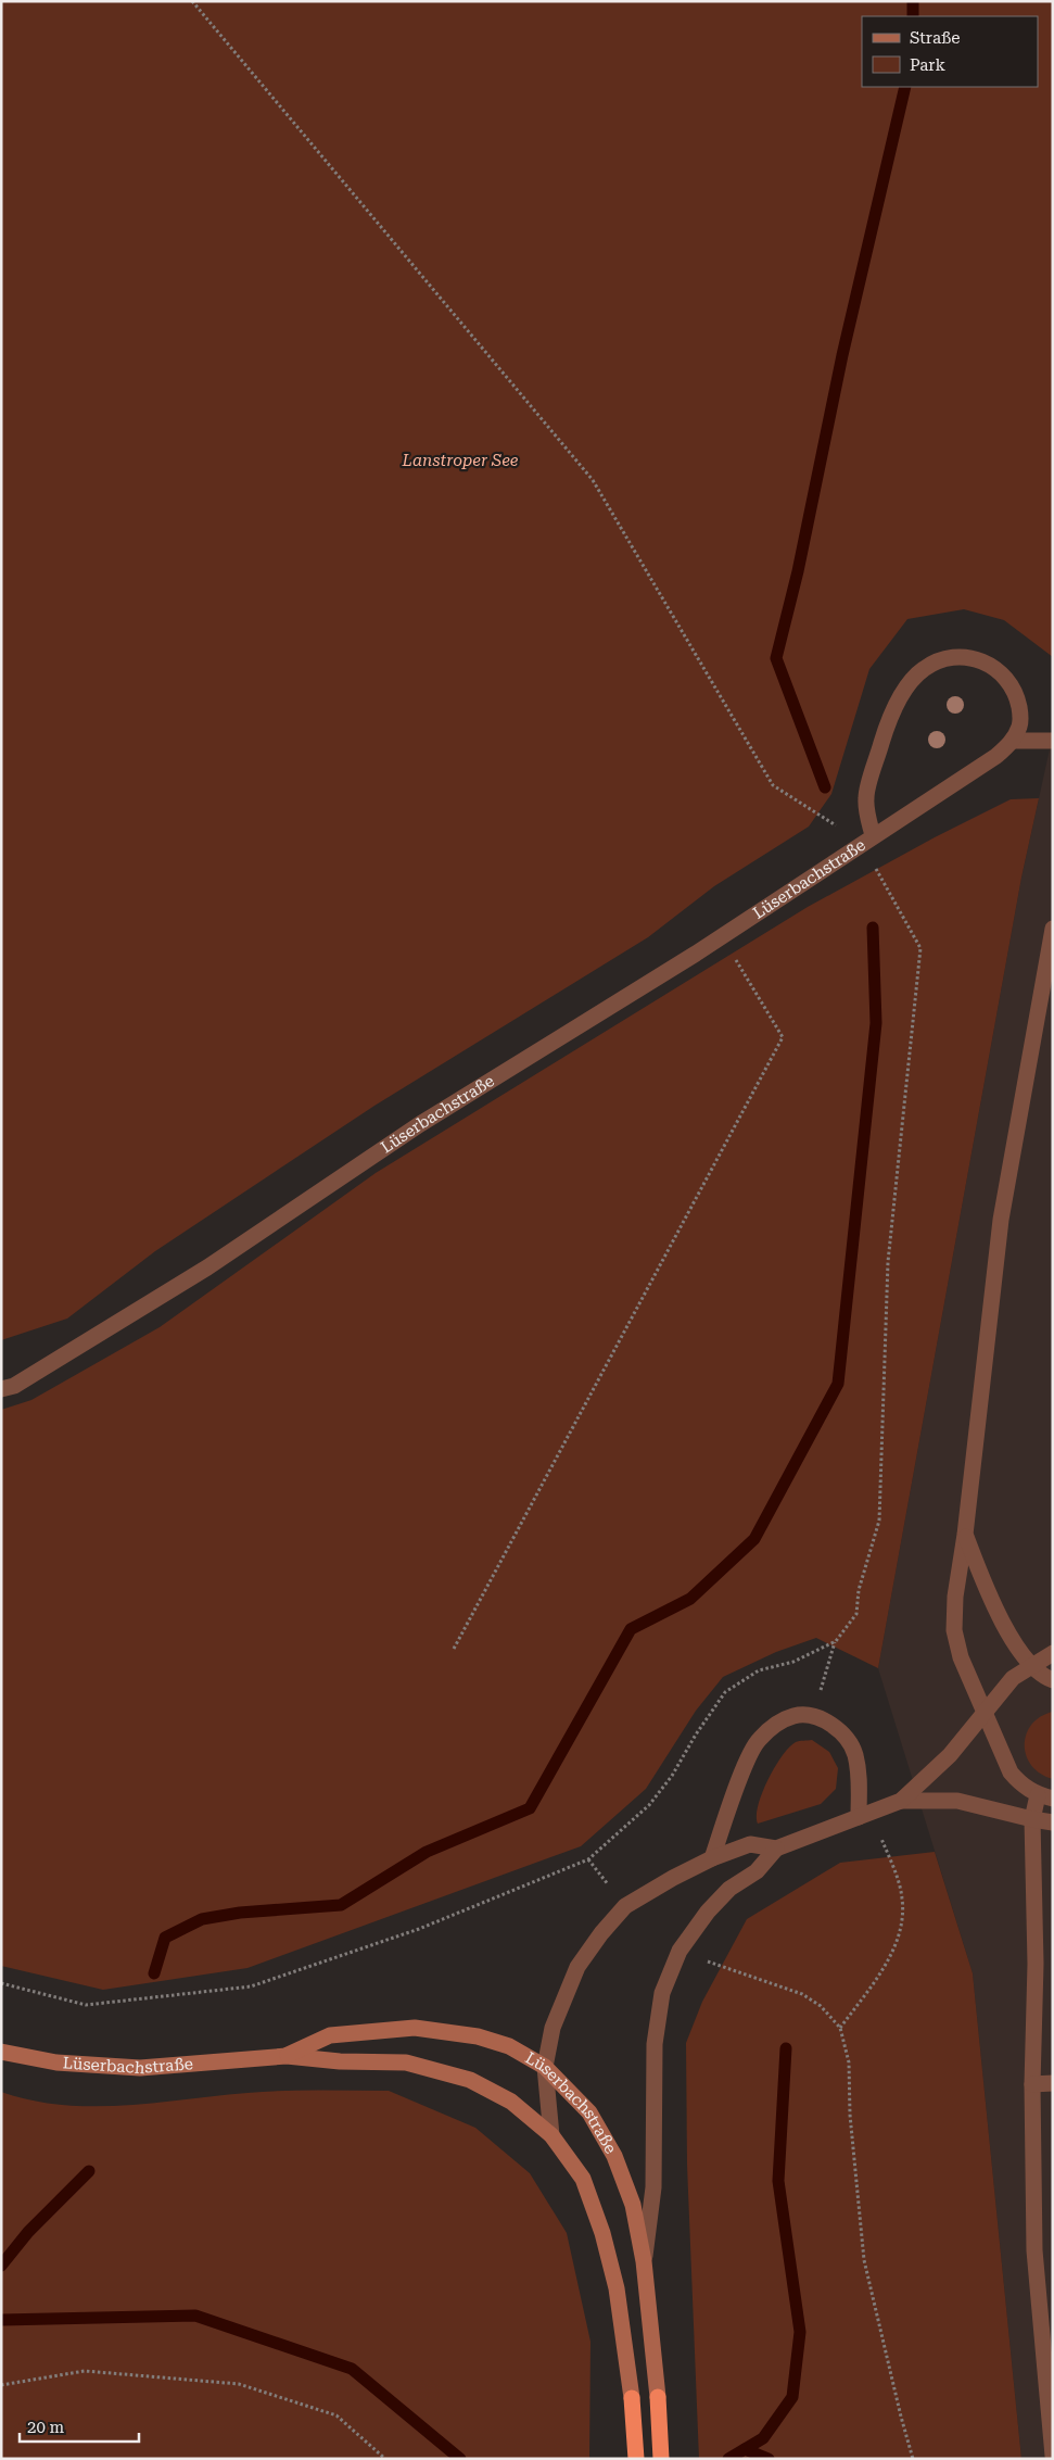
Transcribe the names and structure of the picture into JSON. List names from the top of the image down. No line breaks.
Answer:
{"streets":{"main road":["Lüserbachstraße"]},"parks":["Lanstroper See"],"legend":["Straße","Park"],"scale_bar":"20 m"}
